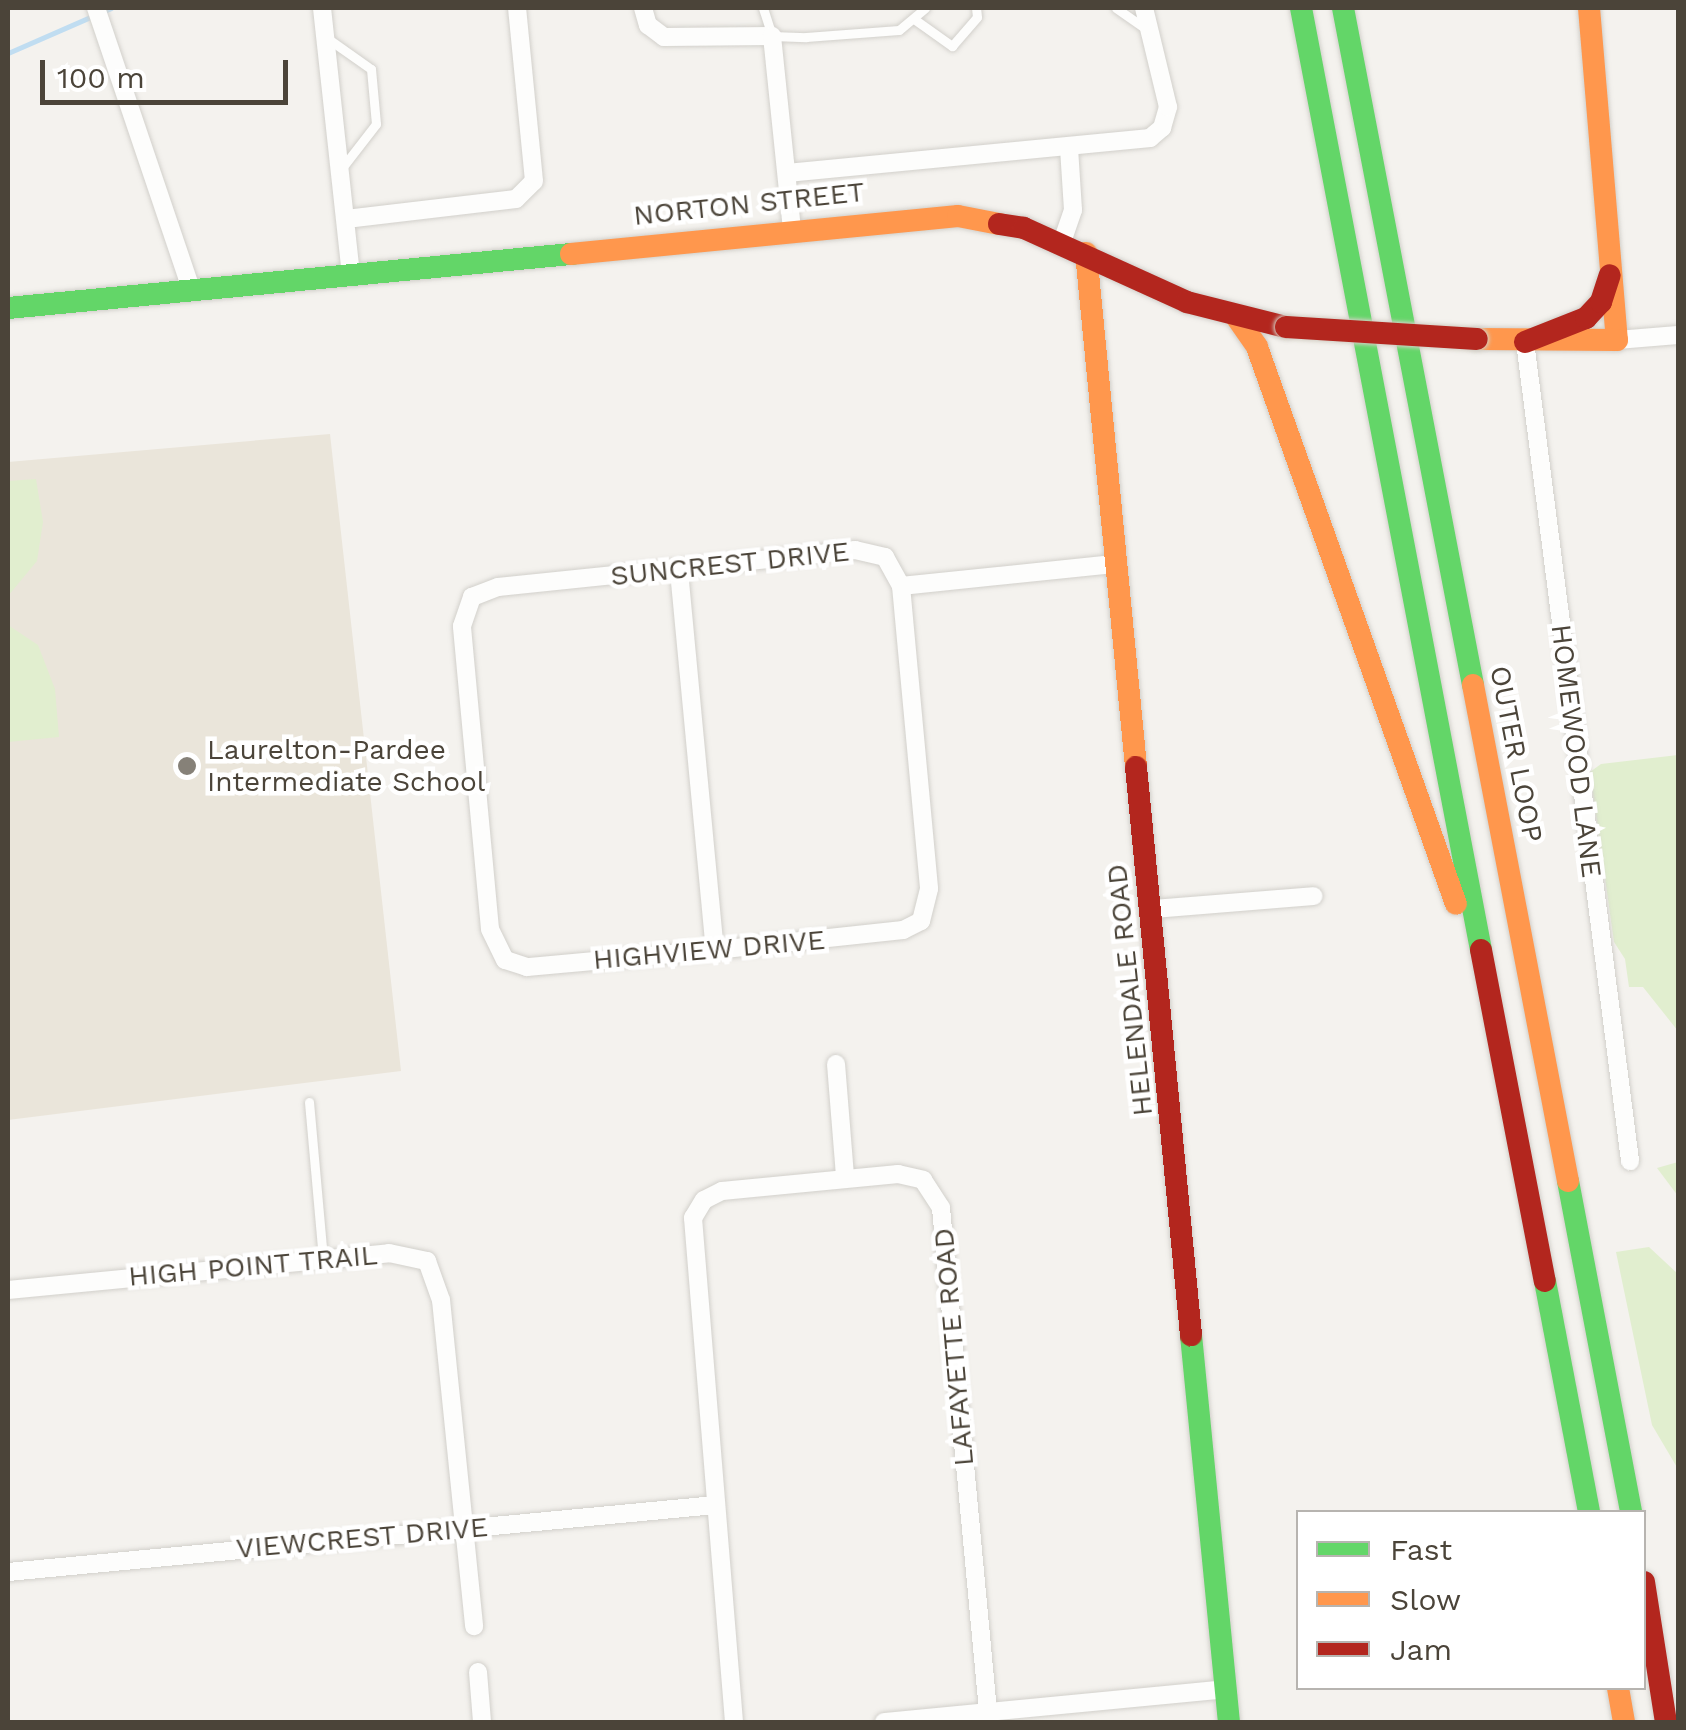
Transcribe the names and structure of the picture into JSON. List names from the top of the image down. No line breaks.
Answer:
{"streets":{"main road":["NORTON STREET","OUTER LOOP","HELENDALE ROAD"],"street":["SUNCREST DRIVE","HOMEWOOD LANE","HIGHVIEW DRIVE","HIGH POINT TRAIL","LAFAYETTE ROAD","VIEWCREST DRIVE"]},"crossings":[["NORTON STREET","HOMEWOOD LANE"],["NORTON STREET","HELENDALE ROAD"],["SUNCREST DRIVE","HIGHVIEW DRIVE"],["HIGH POINT TRAIL","VIEWCREST DRIVE"]],"places":["Laurelton-Pardee Intermediate School"],"legend":["Fast","Slow","Jam"],"scale_bar":"100 m"}
